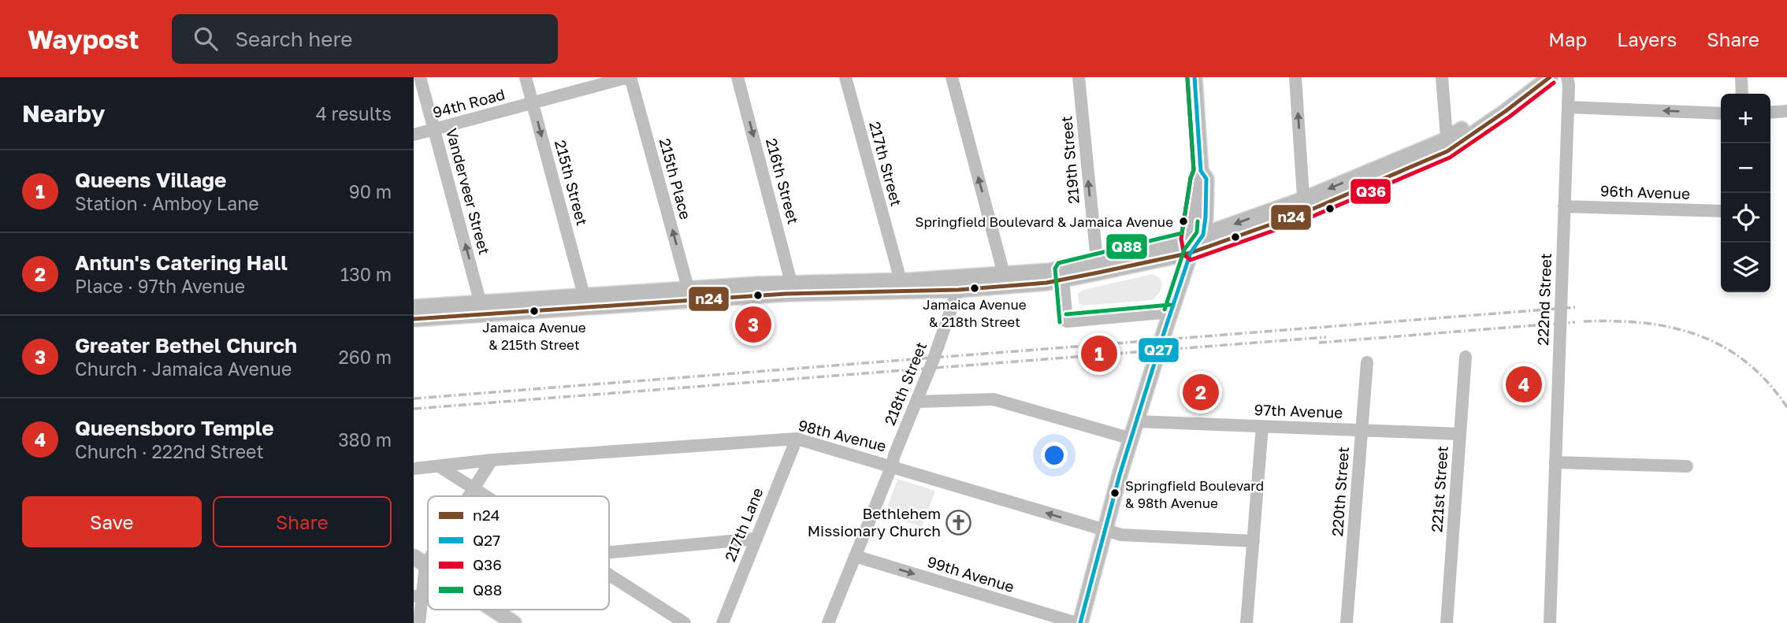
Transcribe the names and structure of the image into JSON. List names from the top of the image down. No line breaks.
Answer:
{"streets":{"street":["94th Road","219th Street","217th Street","215th Place","216th Street","215th Street","Vanderveer Street","96th Avenue","222nd Street","218th Street","97th Avenue","98th Avenue","221st Street","220th Street","217th Lane","99th Avenue"]},"crossings":[["94th Road","215th Place"],["94th Road","215th Street"],["94th Road","Vanderveer Street"],["96th Avenue","222nd Street"],["218th Street","98th Avenue"],["218th Street","99th Avenue"],["97th Avenue","221st Street"],["97th Avenue","220th Street"],["98th Avenue","217th Lane"]],"one_way":["215th Place","216th Street","215th Street","Vanderveer Street","99th Avenue"],"places":{"other":["Springfield Boulevard & Jamaica Avenue","Jamaica Avenue & 218th Street","Jamaica Avenue & 215th Street","Springfield Boulevard & 98th Avenue"],"church":["Bethlehem Missionary Church"]},"lines":["transit line n24","transit line Q27","transit line Q36","transit line Q88"],"legend":["n24","Q27","Q36","Q88"],"page":{"header":"Waypost","search":"Search here","nav":["Map","Layers","Share"],"heading":["Nearby","4 results"],"map_buttons":["+","−"],"list":[{"mark":"1","name":"Queens Village","note":"Station · Amboy Lane","value":"90 m"},{"mark":"2","name":"Antun's Catering Hall","note":"Place · 97th Avenue","value":"130 m"},{"mark":"3","name":"Greater Bethel Church","note":"Church · Jamaica Avenue","value":"260 m"},{"mark":"4","name":"Queensboro Temple","note":"Church · 222nd Street","value":"380 m"}],"pins":["3","1","4","2"],"buttons":["Save","Share"]}}
